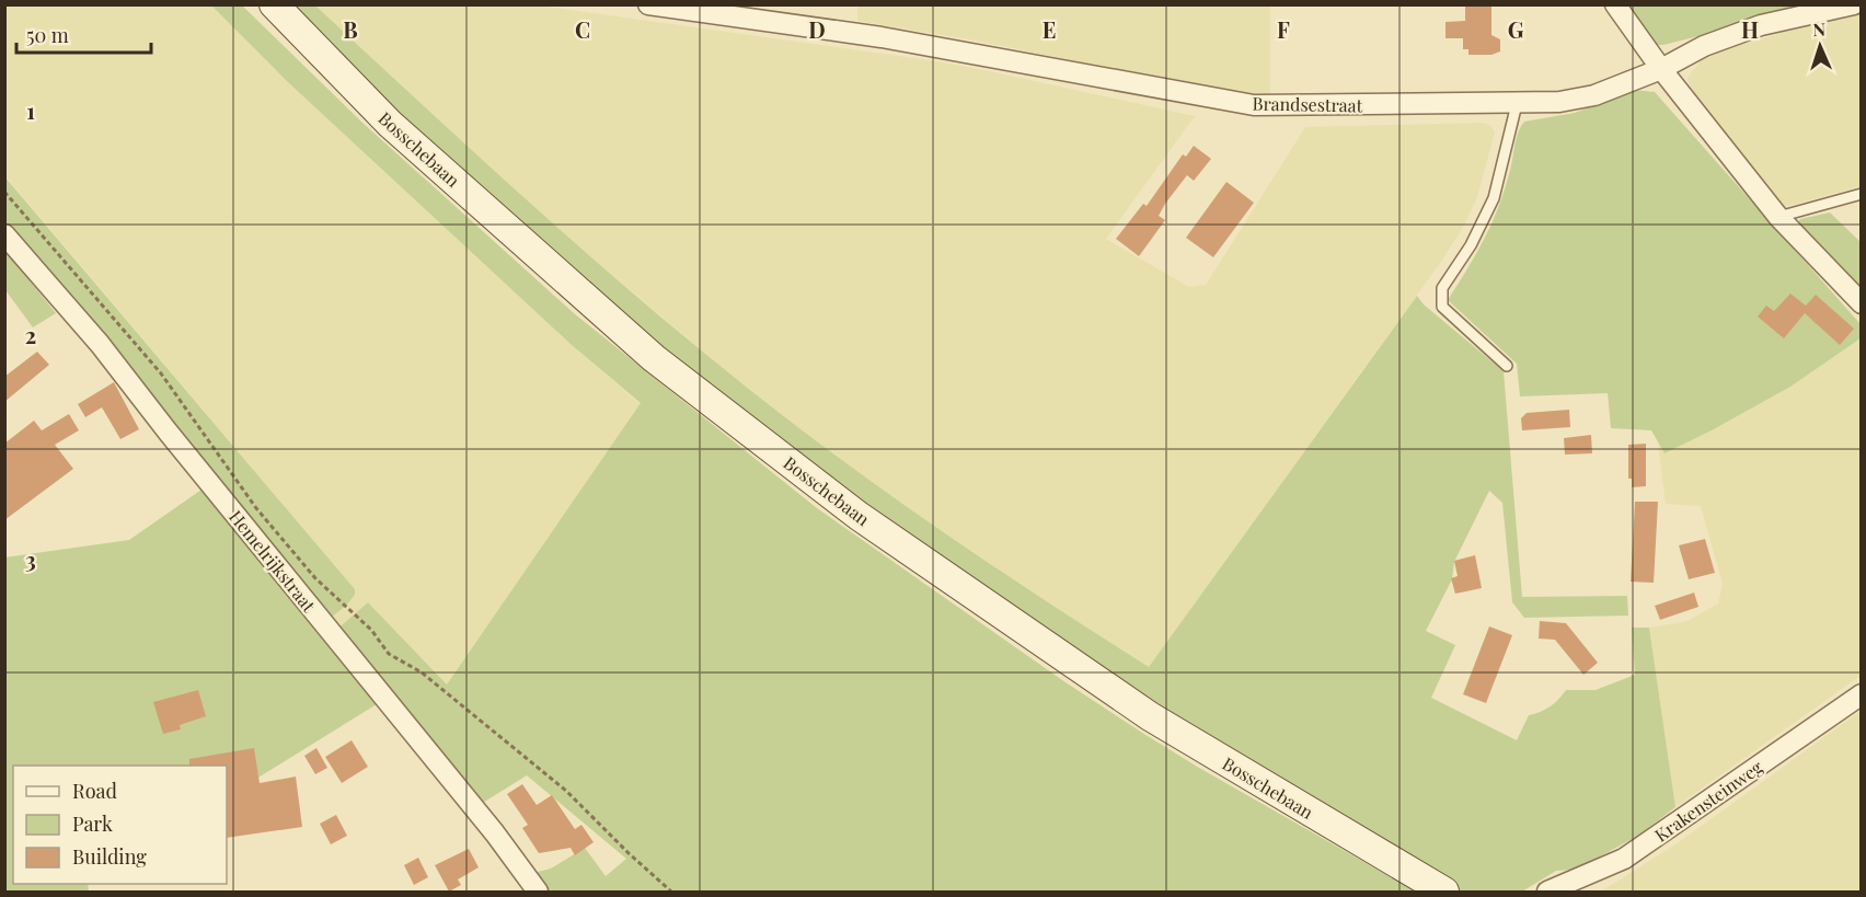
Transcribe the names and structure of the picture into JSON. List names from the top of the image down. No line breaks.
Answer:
{"streets":{"main road":["Bosschebaan"],"street":["Brandsestraat","Hemelrijkstraat","Krakensteinweg"]},"legend":["Road","Park","Building"],"scale_bar":"50 m","north":"top","grid":{"columns":["B","C","D","E","F","G","H"],"rows":["1","2","3"]}}
